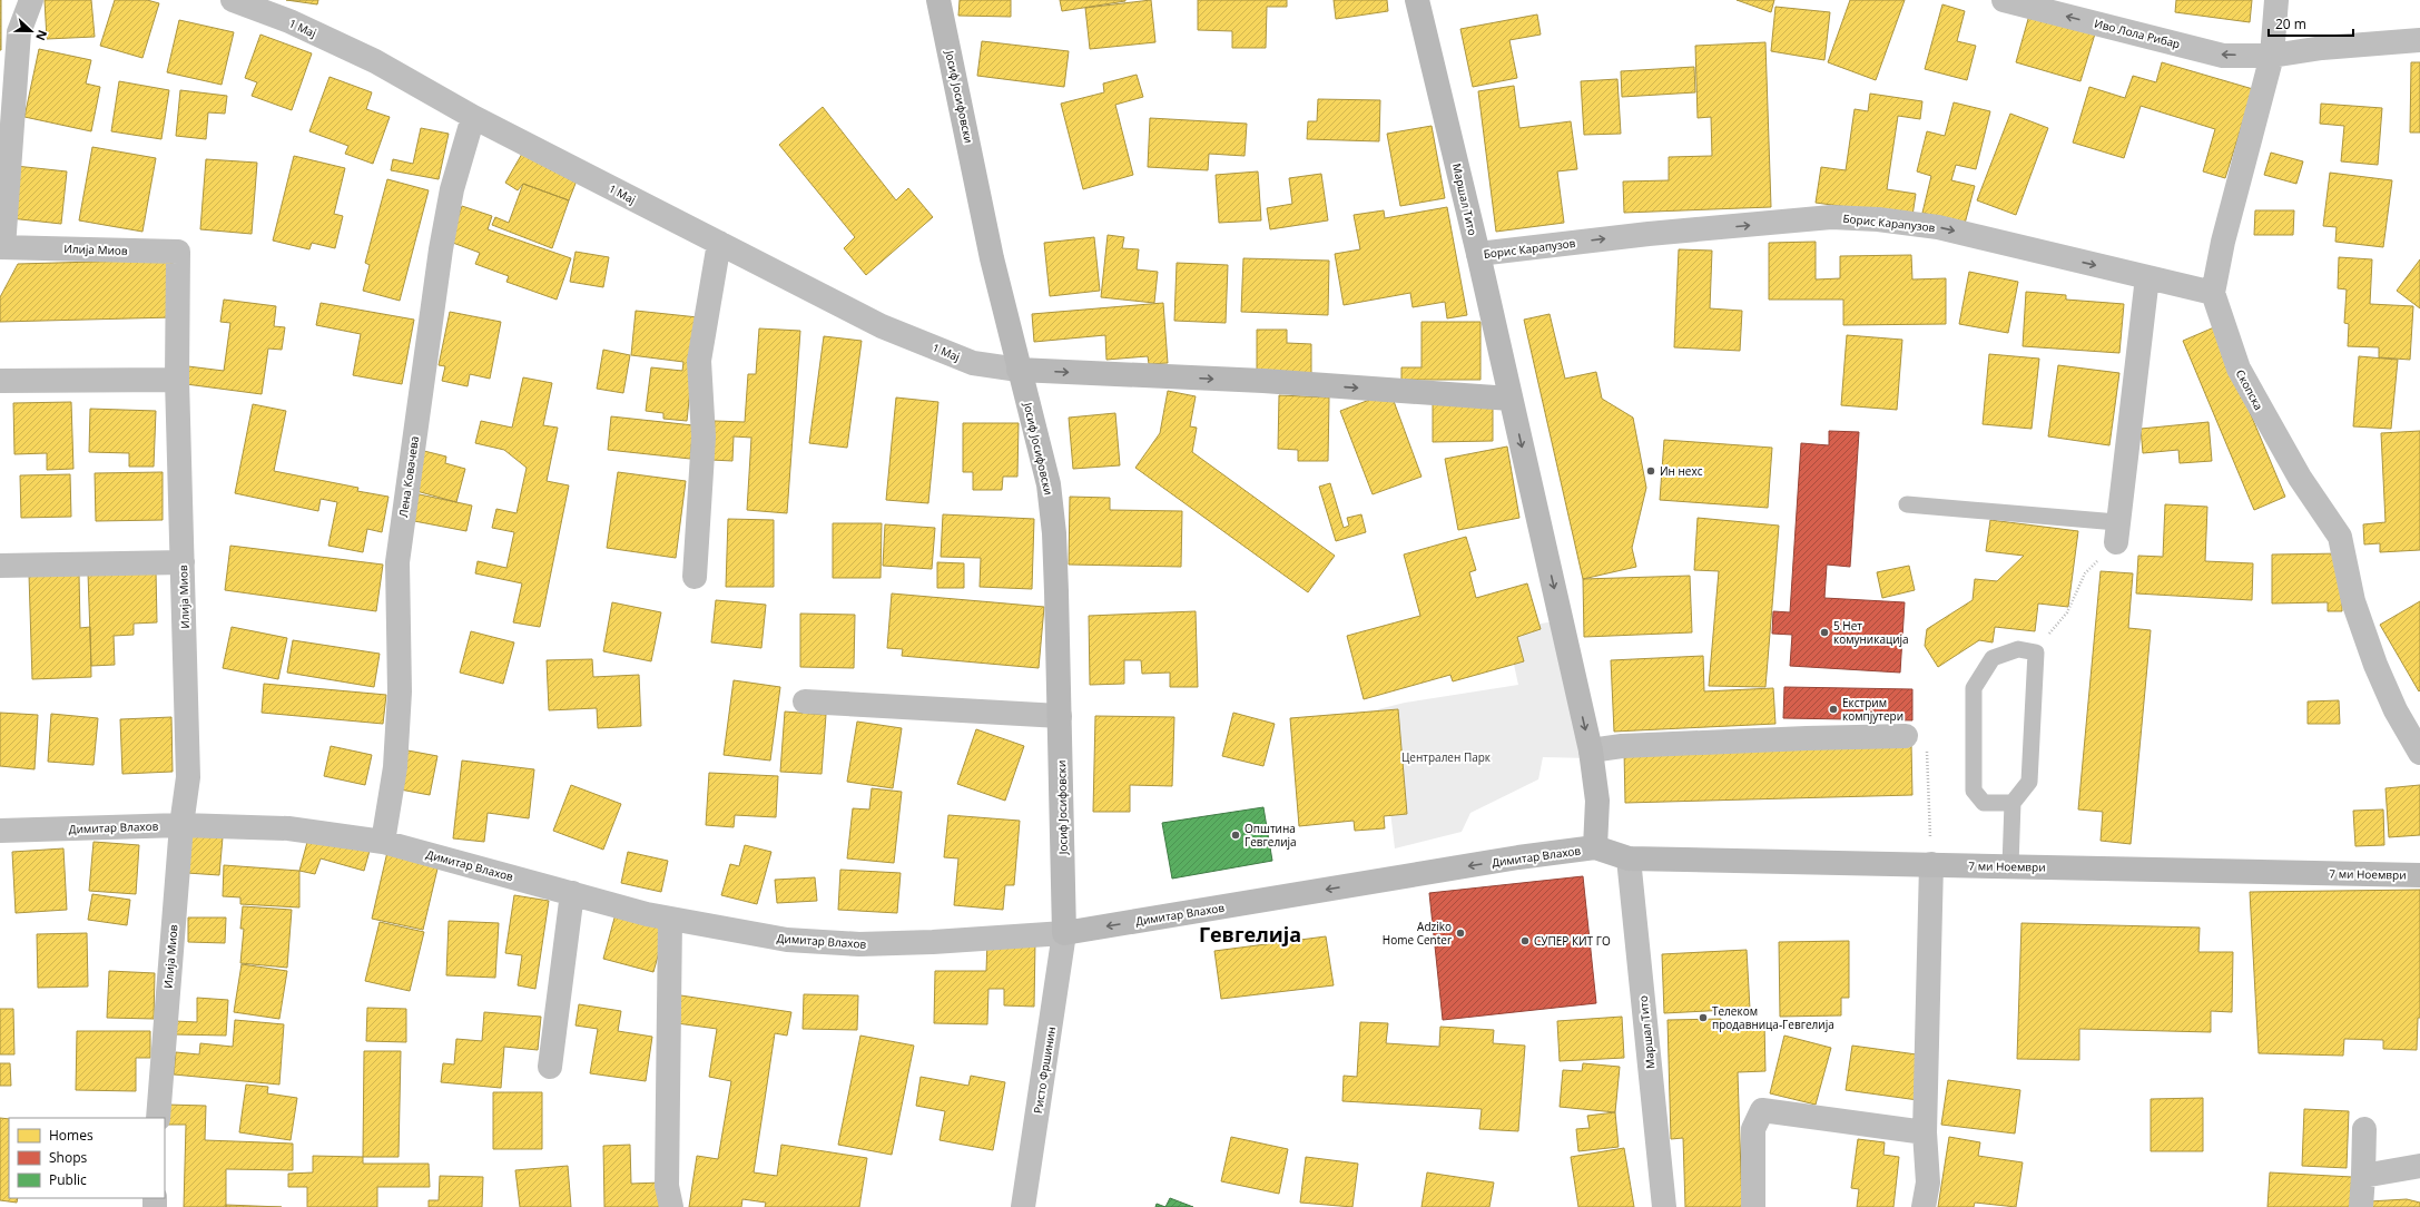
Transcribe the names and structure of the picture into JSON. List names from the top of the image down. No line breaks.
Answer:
{"streets":{"main road":["Јосиф Јосифовски","Маршал Тито","Димитар Влахов","7 ми Ноември"],"street":["1 Мај","Иво Лола Рибар","Борис Карапузов","Илија Миов","Скопска","Лена Ковачева","Ристо Фршинин"]},"crossings":[["1 Мај","Јосиф Јосифовски"],["1 Мај","Лена Ковачева"],["Иво Лола Рибар","Скопска"],["Јосиф Јосифовски","Димитар Влахов"],["Јосиф Јосифовски","Ристо Фршинин"],["Маршал Тито","Борис Карапузов"],["Маршал Тито","Димитар Влахов"],["Маршал Тито","7 ми Ноември"],["Борис Карапузов","Скопска"],["Илија Миов","Димитар Влахов"],["Лена Ковачева","Димитар Влахов"],["Димитар Влахов","7 ми Ноември"],["Димитар Влахов","Ристо Фршинин"]],"one_way":["Иво Лола Рибар","Борис Карапузов"],"districts":["Гевгелија"],"parks":["Централен Парк"],"places":["Ин нехс","5 Нет комуникација","Екстрим компјутери","Општина Гевгелија","Adziko Home Center","СУПЕР КИТ ГО","Телеком продавница-Гевгелија"],"legend":["Homes","Shops","Public"],"scale_bar":"20 m","north":"right"}
